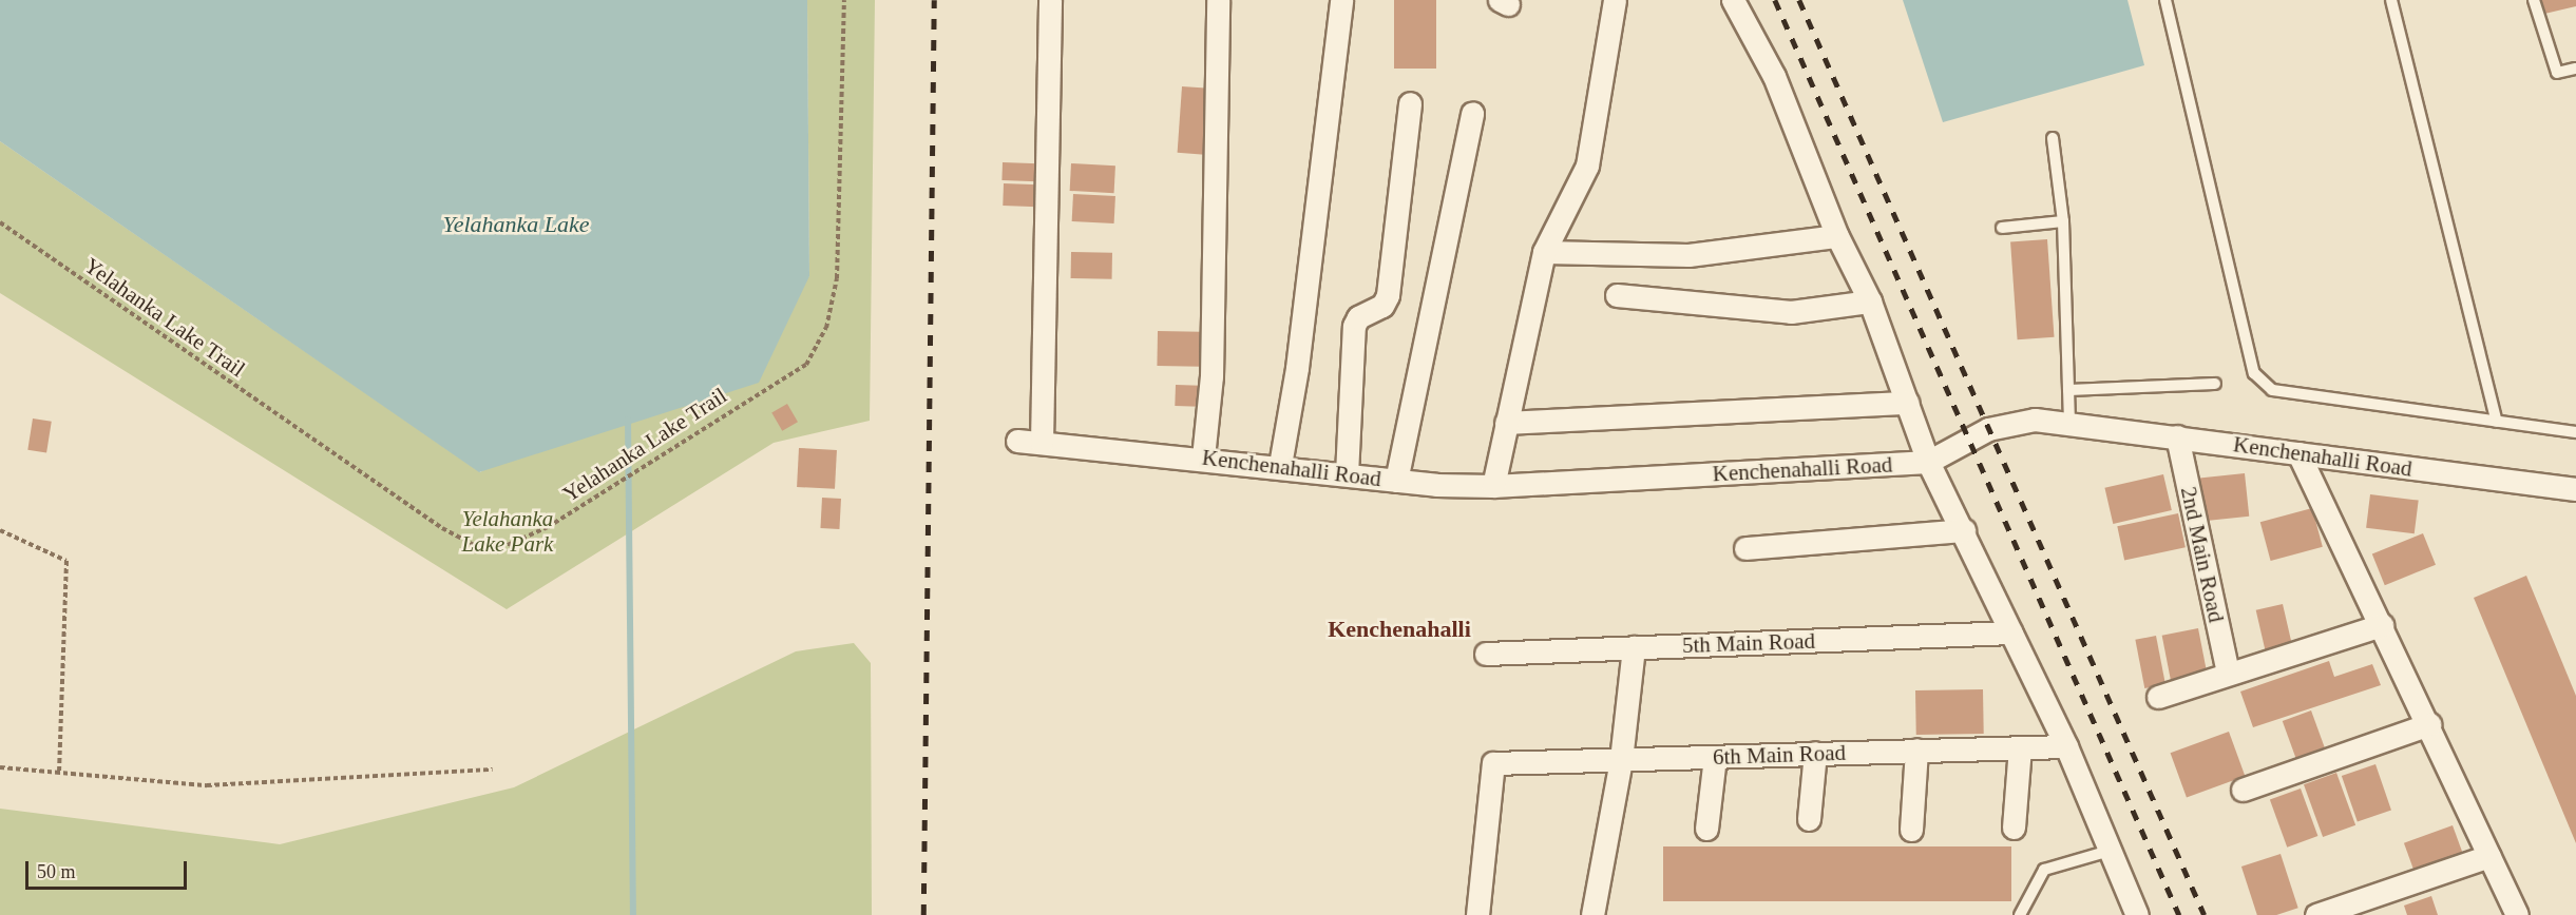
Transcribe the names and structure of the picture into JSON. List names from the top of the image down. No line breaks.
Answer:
{"streets":{"street":["Kenchenahalli Road","2nd Main Road","5th Main Road","6th Main Road"],"path":["Yelahanka Lake Trail"]},"crossings":[["Kenchenahalli Road","2nd Main Road"]],"districts":["Kenchenahalli"],"water":["Yelahanka Lake"],"parks":["Yelahanka Lake Park"],"scale_bar":"50 m"}
